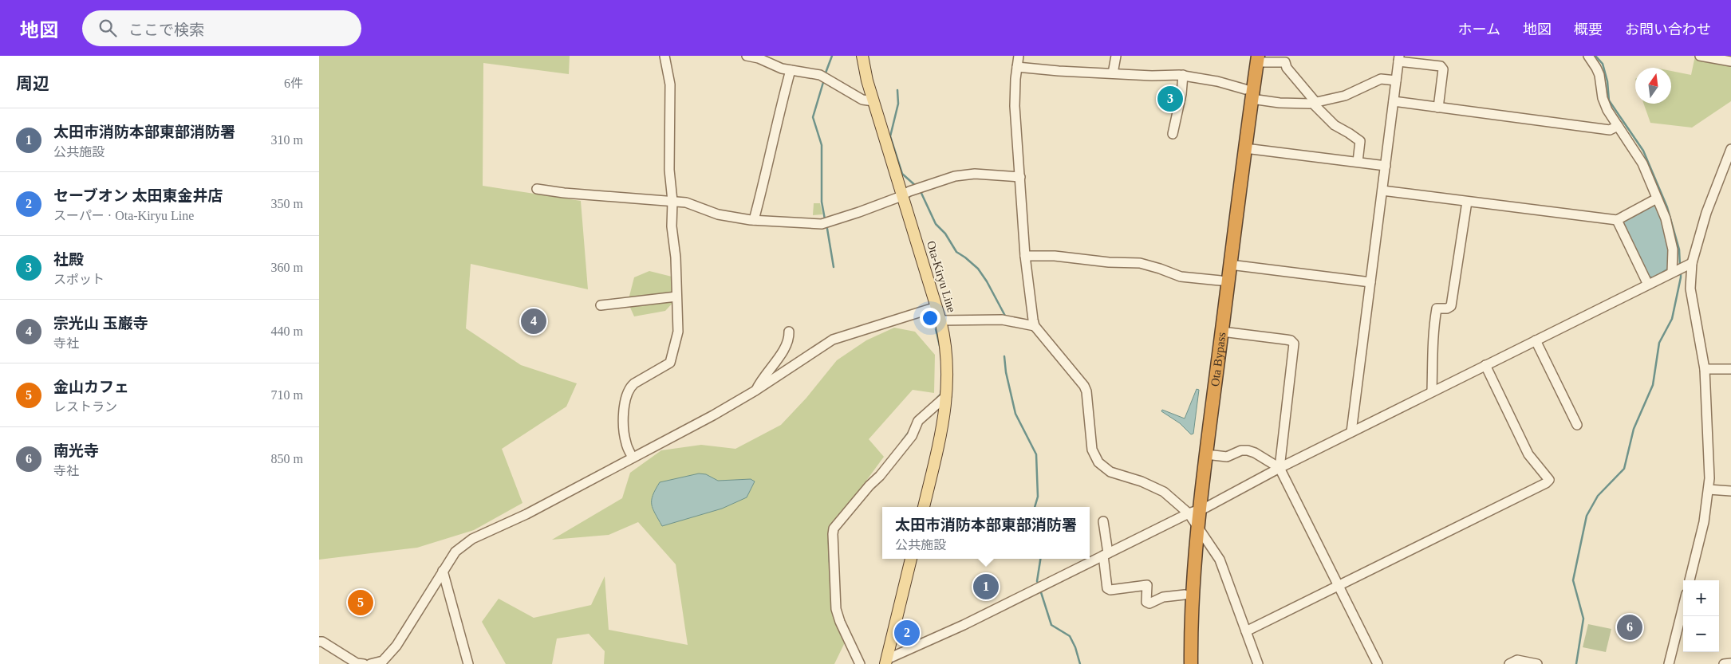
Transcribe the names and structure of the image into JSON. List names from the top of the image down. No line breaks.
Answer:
{"streets":{"highway":["Ota Bypass"],"main road":["Ota-Kiryu Line"]},"north":"top","page":{"header":"地図","search":"ここで検索","nav":["ホーム","地図","概要","お問い合わせ"],"heading":["周辺","6件"],"pins":["3","4","1","5","6","2"],"list":[{"mark":"1","name":"太田市消防本部東部消防署","note":"公共施設","value":"310 m"},{"mark":"2","name":"セーブオン 太田東金井店","note":"スーパー · Ota-Kiryu Line","value":"350 m"},{"mark":"3","name":"社殿","note":"スポット","value":"360 m"},{"mark":"4","name":"宗光山 玉巌寺","note":"寺社","value":"440 m"},{"mark":"5","name":"金山カフェ","note":"レストラン","value":"710 m"},{"mark":"6","name":"南光寺","note":"寺社","value":"850 m"}],"popup":["太田市消防本部東部消防署","公共施設"],"map_buttons":["+","−"]}}
